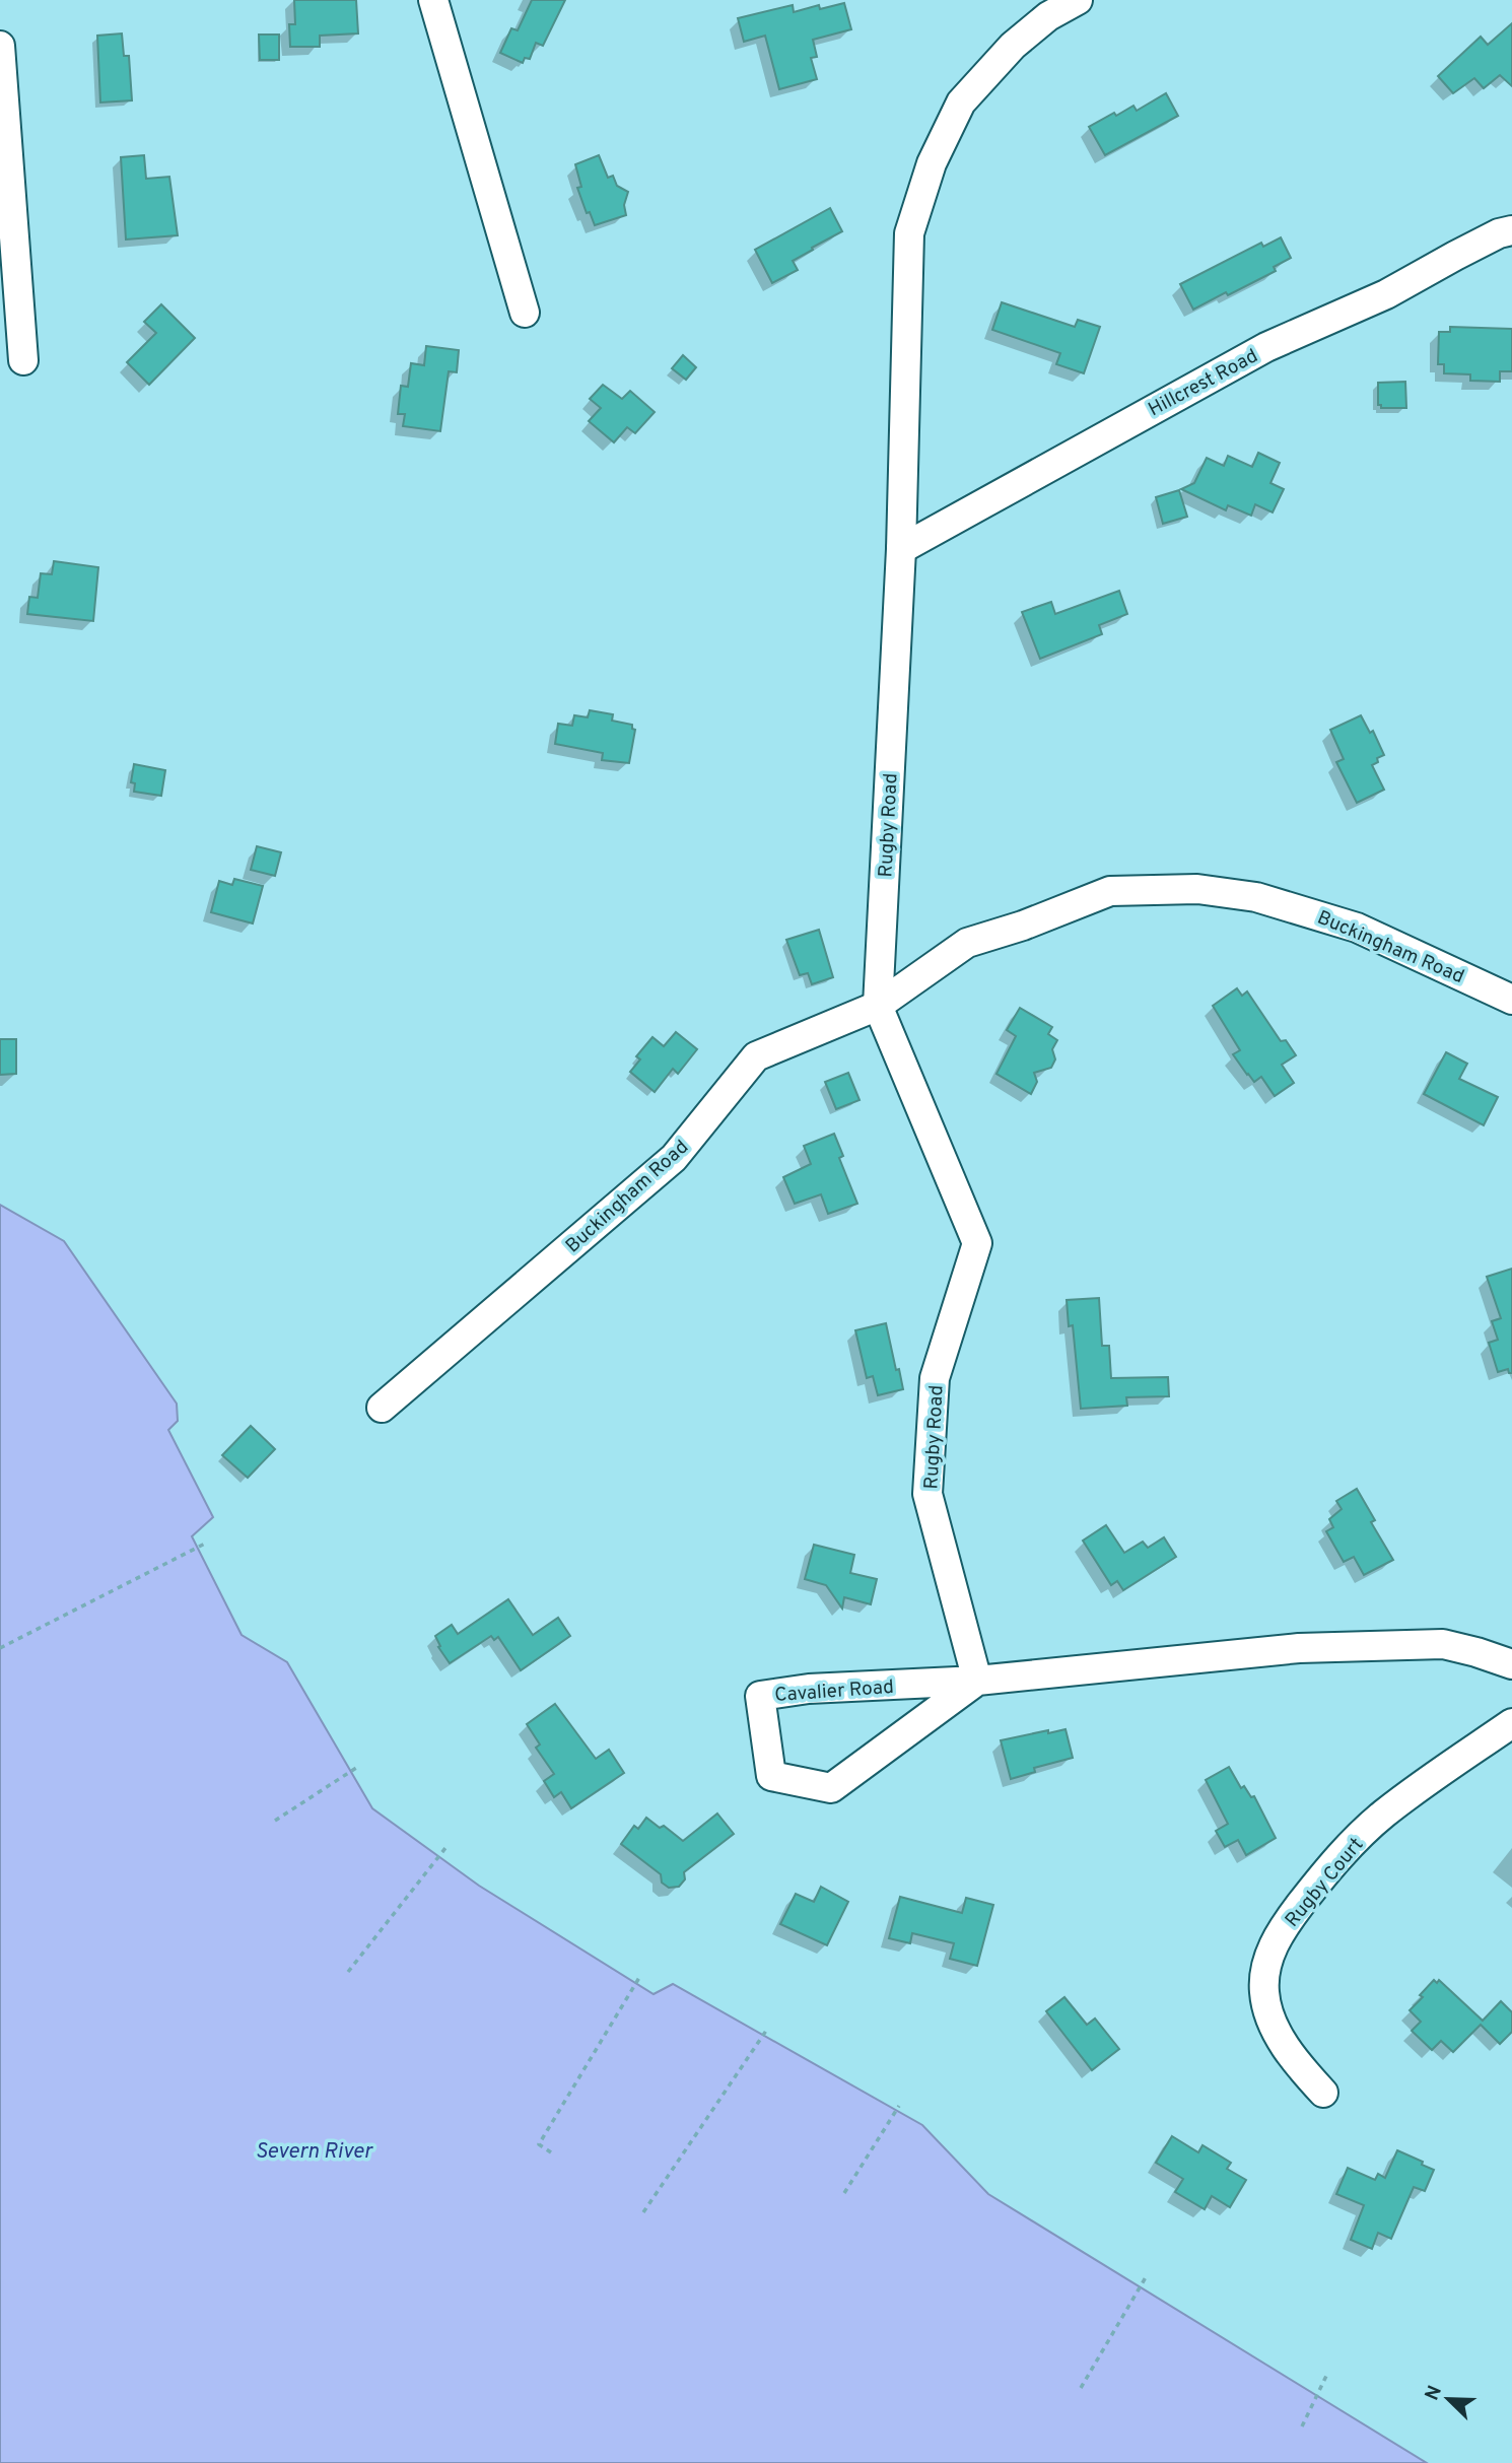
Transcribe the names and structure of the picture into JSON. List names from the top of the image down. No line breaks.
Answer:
{"streets":{"street":["Hillcrest Road","Rugby Road","Buckingham Road","Cavalier Road","Rugby Court"]},"crossings":[["Hillcrest Road","Rugby Road"],["Rugby Road","Buckingham Road"],["Rugby Road","Cavalier Road"]],"water":["Severn River"],"north":"top left"}
